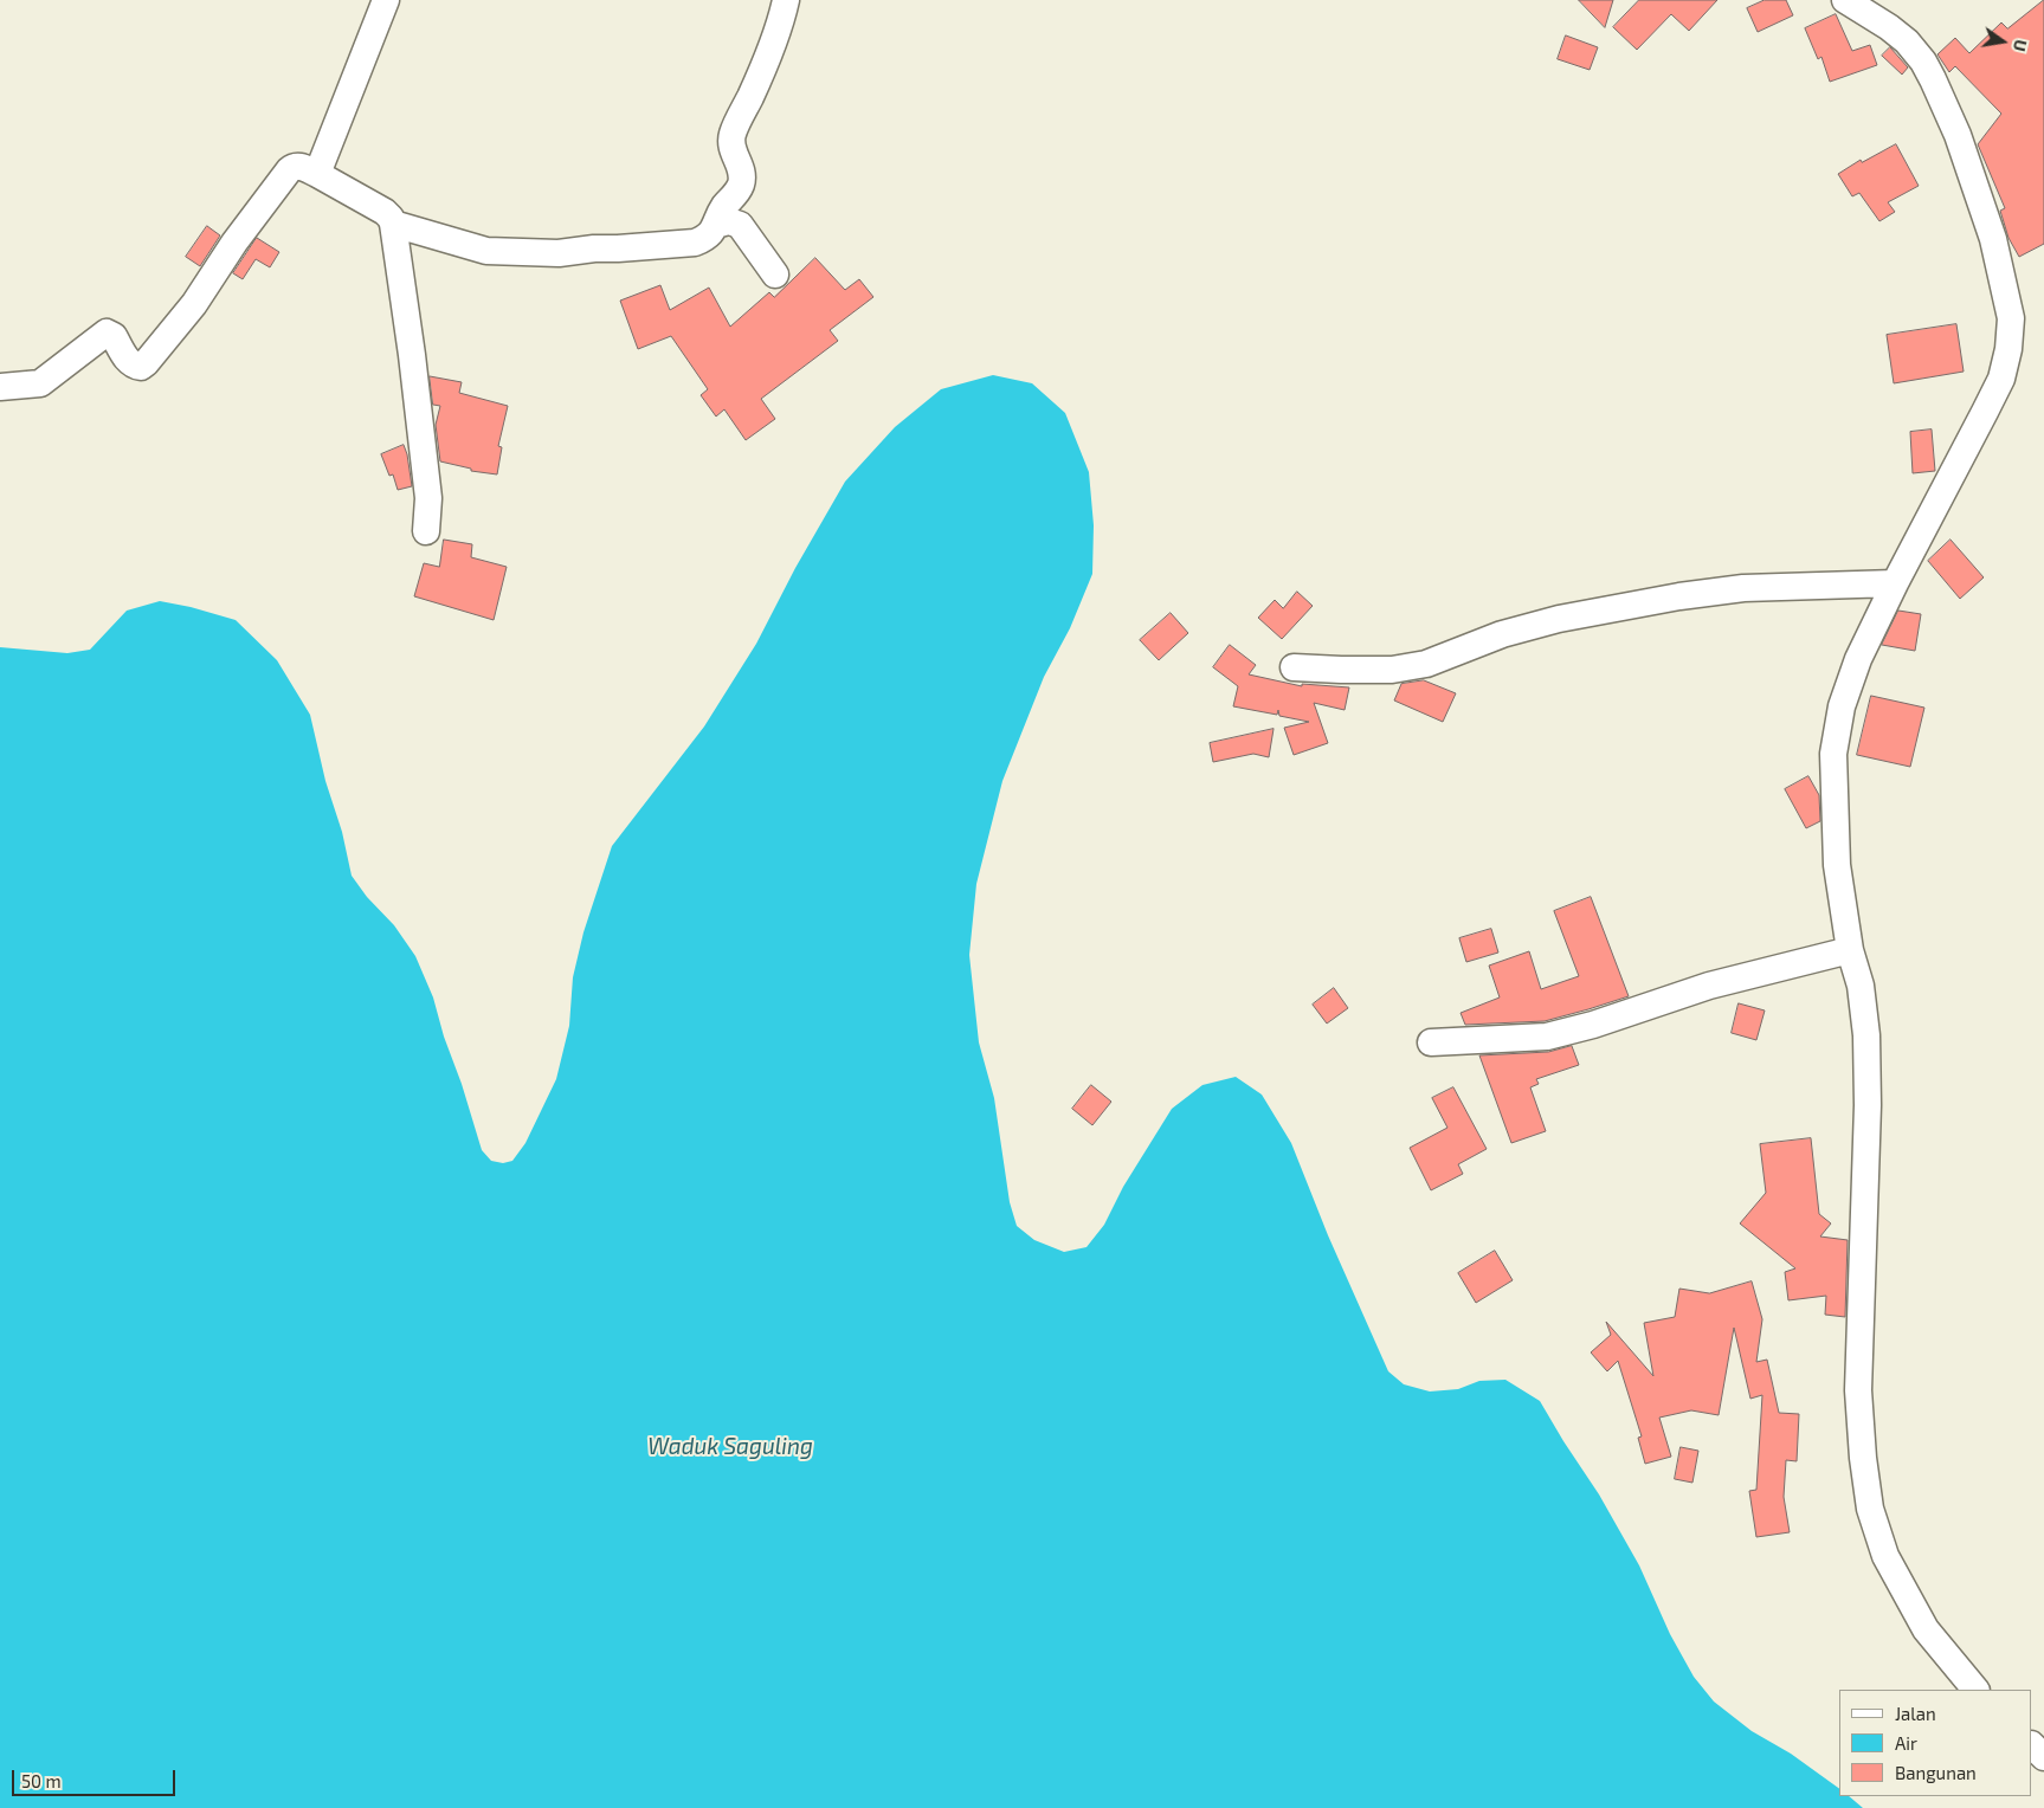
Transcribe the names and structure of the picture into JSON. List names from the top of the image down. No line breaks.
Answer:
{"water":["Waduk Saguling"],"legend":["Jalan","Air","Bangunan"],"scale_bar":"50 m","north":"right"}
